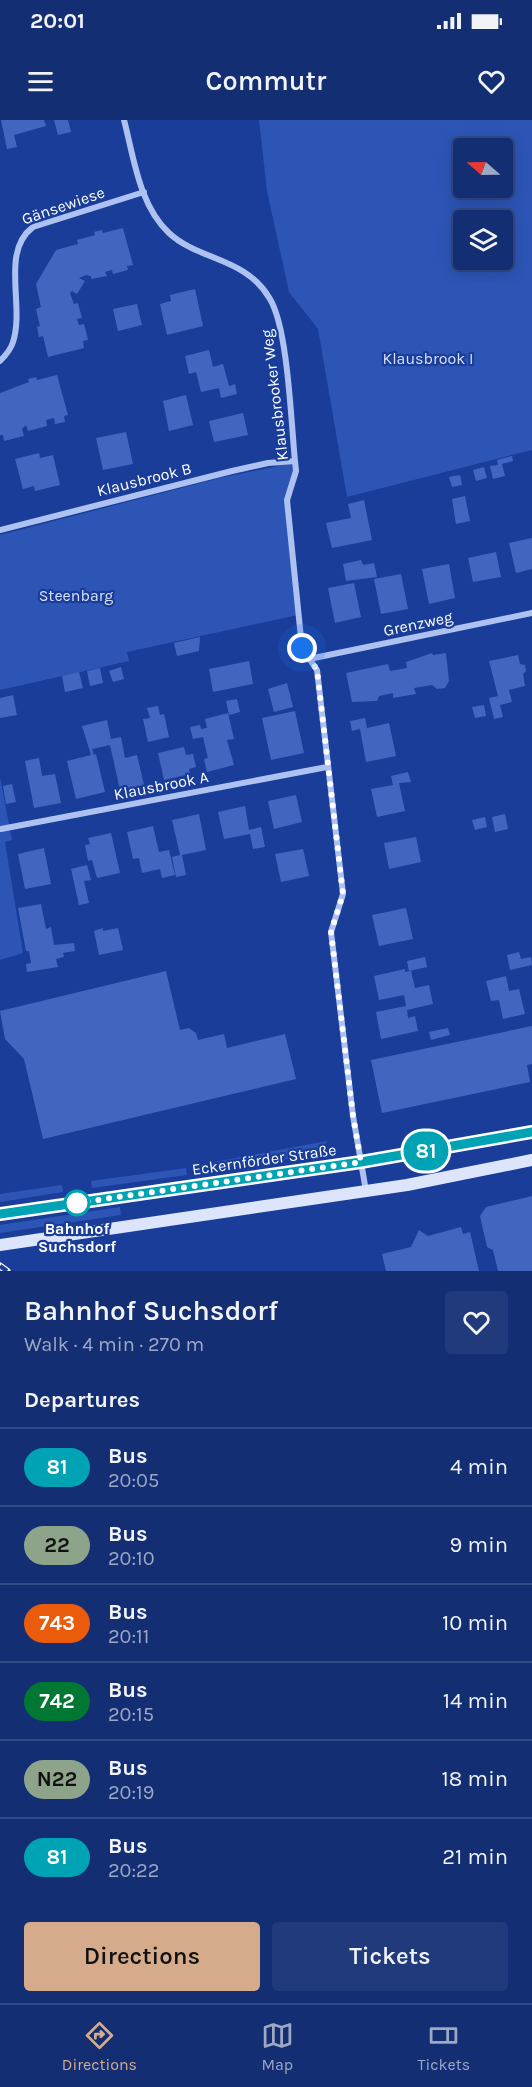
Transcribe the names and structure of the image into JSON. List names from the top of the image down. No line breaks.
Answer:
{"streets":{"main road":["Eckernförder Straße"],"street":["Gänsewiese","Klausbrooker Weg","Klausbrook B","Grenzweg","Klausbrook A"]},"crossings":[["Gänsewiese","Klausbrooker Weg"],["Klausbrooker Weg","Klausbrook B"],["Klausbrooker Weg","Grenzweg"],["Klausbrooker Weg","Klausbrook A"],["Klausbrooker Weg","Eckernförder Straße"]],"parks":["Klausbrook I","Steenbarg"],"places":["Bahnhof Suchsdorf"],"lines":["bus line 81"],"north":"left","page":{"status":"20:01","header":"Commutr","on_map":"81","heading":[["Bahnhof Suchsdorf","Walk · 4 min · 270 m"],"Departures"],"list":[{"mark":"81","name":"Bus","note":"20:05","value":"4 min"},{"mark":"22","name":"Bus","note":"20:10","value":"9 min"},{"mark":"743","name":"Bus","note":"20:11","value":"10 min"},{"mark":"742","name":"Bus","note":"20:15","value":"14 min"},{"mark":"N22","name":"Bus","note":"20:19","value":"18 min"},{"mark":"81","name":"Bus","note":"20:22","value":"21 min"}],"buttons":["Directions","Tickets"],"tabs":["Directions","Map","Tickets"]}}
